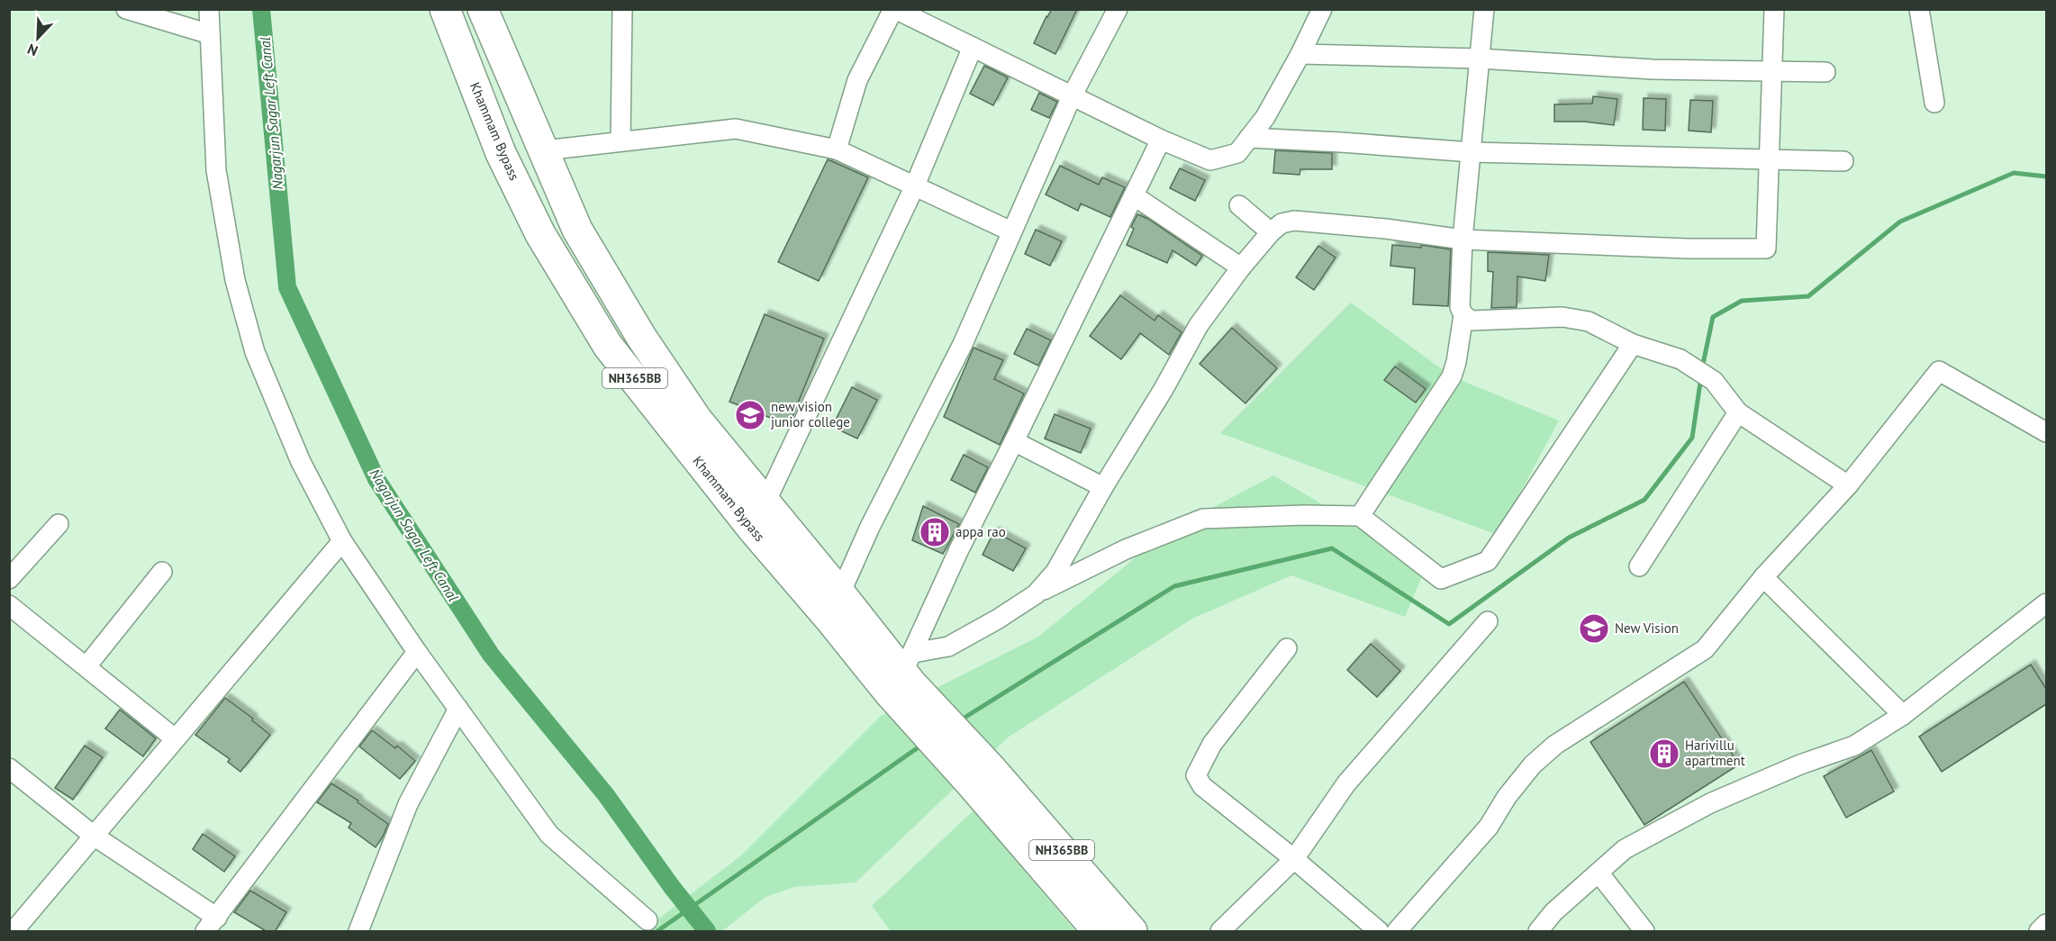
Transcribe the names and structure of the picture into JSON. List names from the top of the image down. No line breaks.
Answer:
{"streets":{"highway":["Khammam Bypass","NH365BB"]},"water":["Nagarjun Sagar Left Canal"],"places":{"school or university":["new vision junior college","New Vision"],"building":["appa rao","Harivillu apartment"]},"north":"bottom left"}
